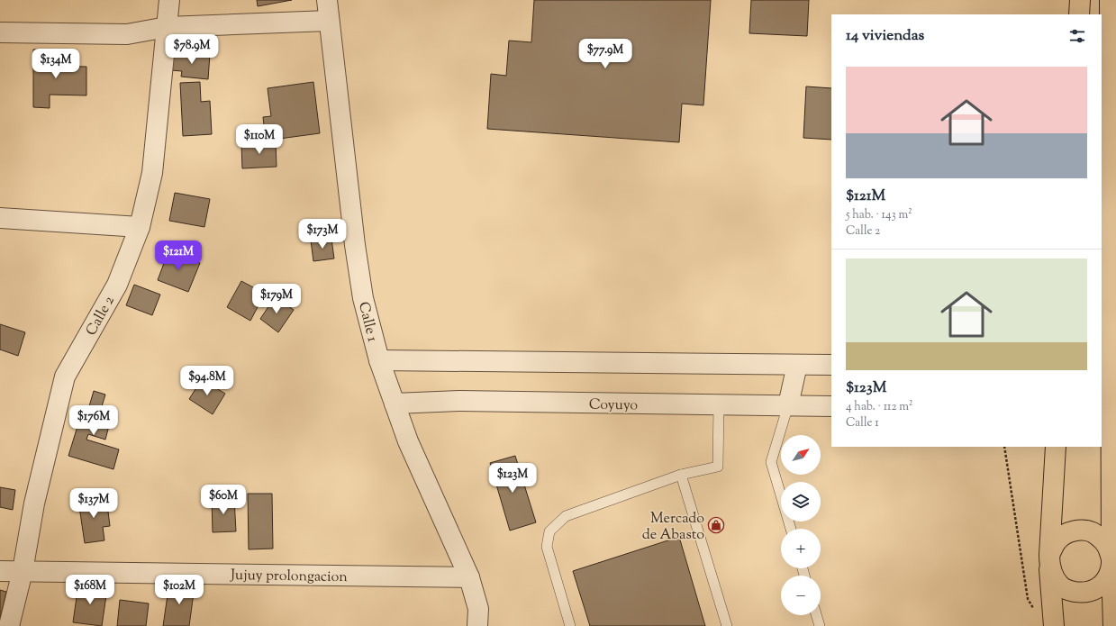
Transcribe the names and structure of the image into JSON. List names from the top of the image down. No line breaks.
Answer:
{"streets":{"street":["Calle 2","Calle 1","Coyuyo","Jujuy prolongacion"]},"crossings":[["Calle 2","Jujuy prolongacion"],["Calle 1","Coyuyo"],["Calle 1","Jujuy prolongacion"]],"places":{"shop":["Mercado de Abasto"]},"north":"top right","page":{"heading":"14 viviendas","price":["$78.9M","$77.9M","$134M","$110M","$173M","$121M","$179M","$94.8M","$176M","$123M","$60M","$137M","$168M","$102M"],"list":[{"name":"$121M","note":"5 hab. · 143 m² · Calle 2"},{"name":"$123M","note":"4 hab. · 112 m² · Calle 1"}],"map_buttons":["+","−"]}}
